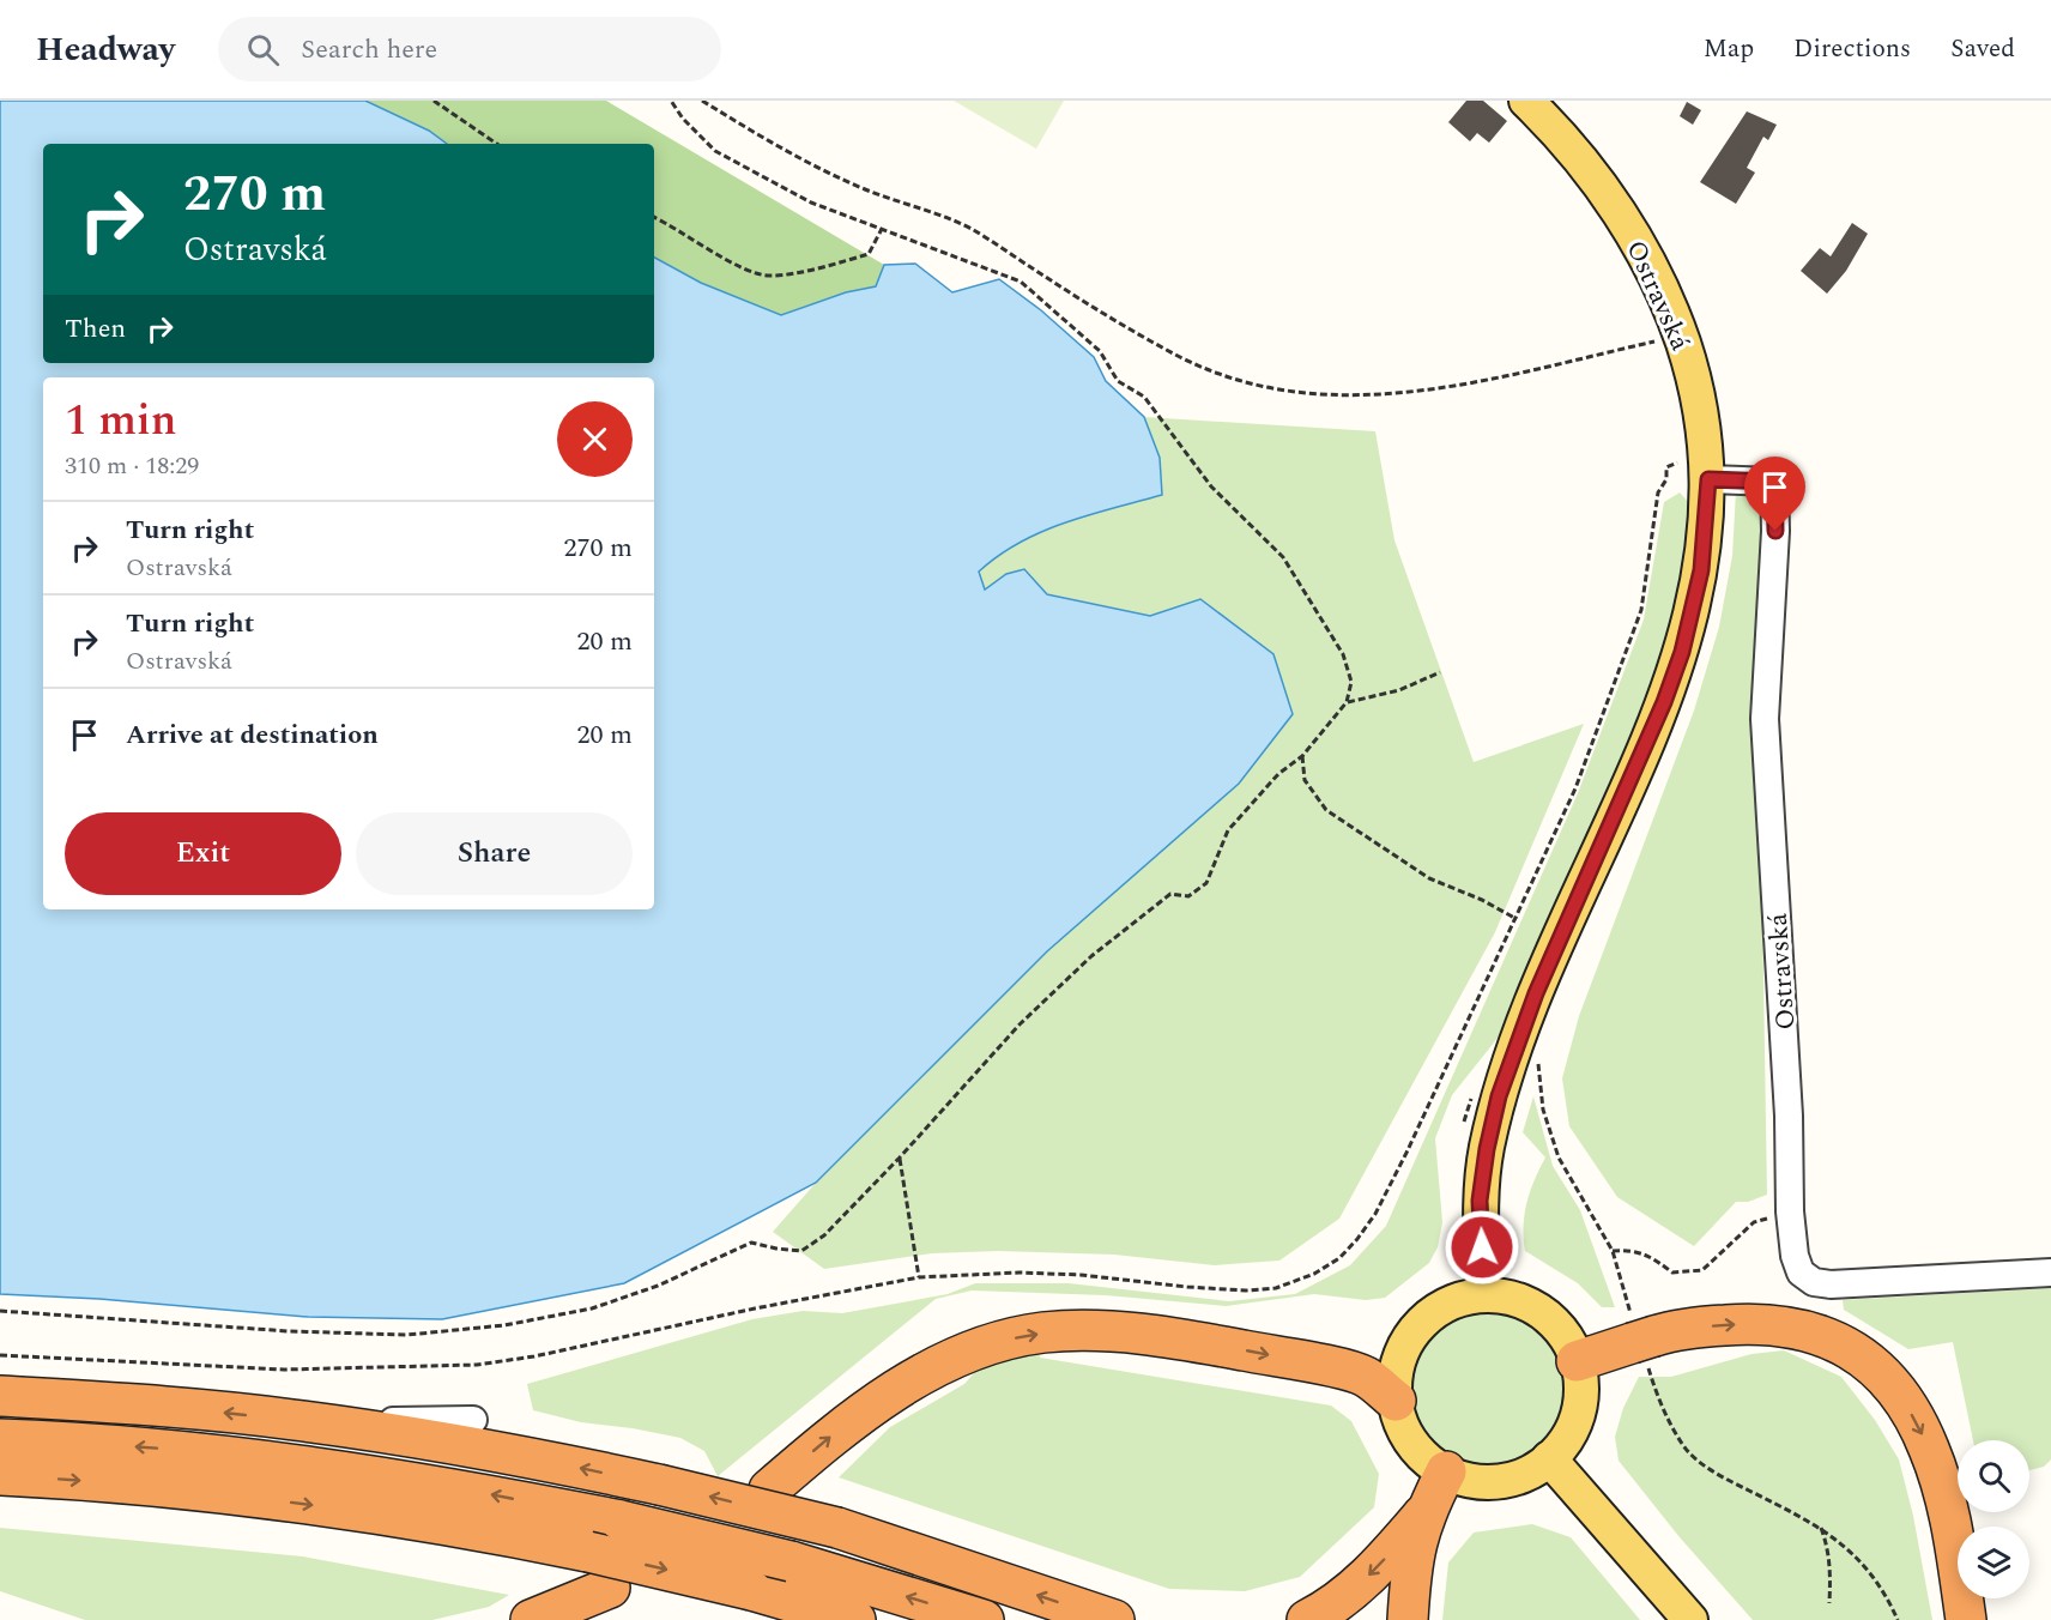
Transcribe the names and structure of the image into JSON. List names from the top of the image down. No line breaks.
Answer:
{"streets":{"main road":["Ostravská"]},"page":{"header":"Headway","search":"Search here","nav":["Map","Directions","Saved"],"turn":["270 m","Ostravská"],"then":"Then","heading":["1 min","310 m · 18:29"],"list":[{"name":"Turn right","note":"Ostravská","value":"270 m"},{"name":"Turn right","note":"Ostravská","value":"20 m"},{"name":"Arrive at destination","value":"20 m"}],"buttons":["Exit","Share"]}}
